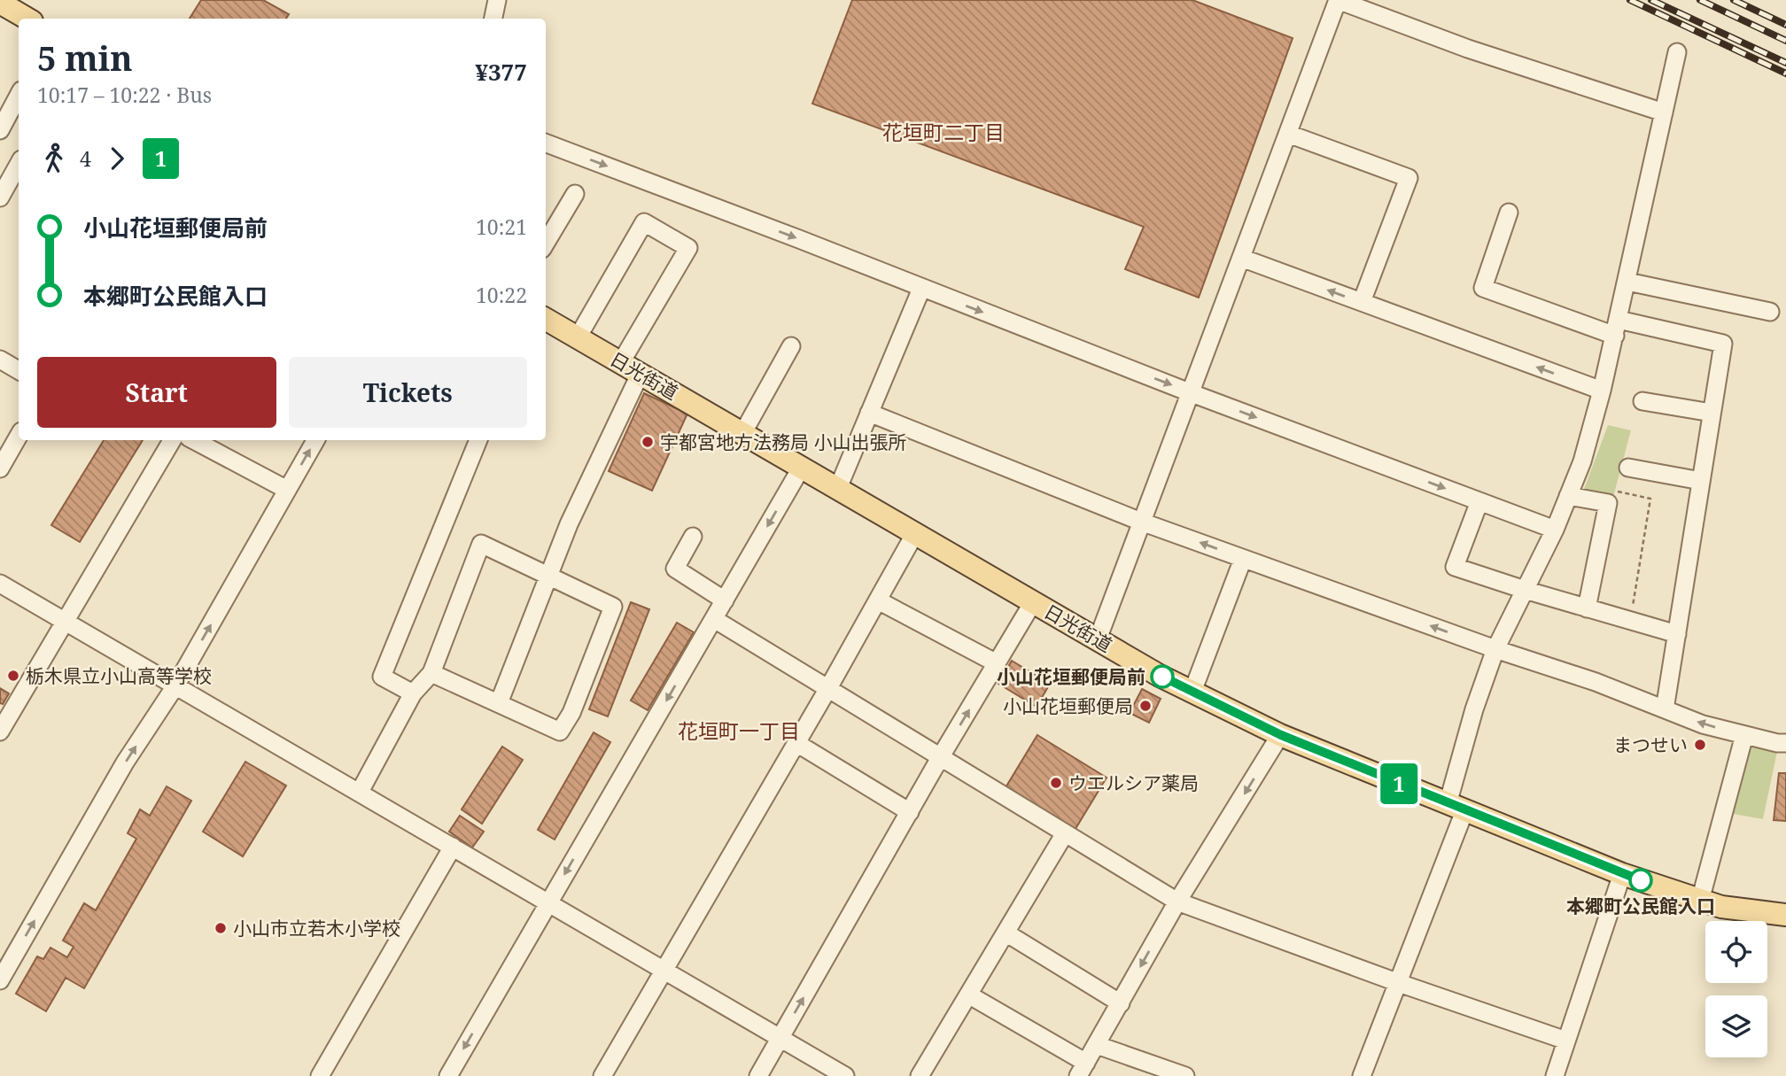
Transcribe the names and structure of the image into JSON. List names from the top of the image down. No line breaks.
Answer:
{"streets":{"main road":["日光街道"]},"districts":["花垣町二丁目","花垣町一丁目"],"places":["宇都宮地方法務局 小山出張所","栃木県立小山高等学校","小山花垣郵便局前","小山花垣郵便局","まつせい","ウエルシア薬局","本郷町公民館入口","小山市立若木小学校"],"lines":["bus line 1"],"page":{"on_map":"1","heading":["5 min","10:17 – 10:22 · Bus","¥377"],"legs":["4","1"],"list":[{"name":"小山花垣郵便局前","value":"10:21"},{"name":"本郷町公民館入口","value":"10:22"}],"buttons":["Start","Tickets"]}}
